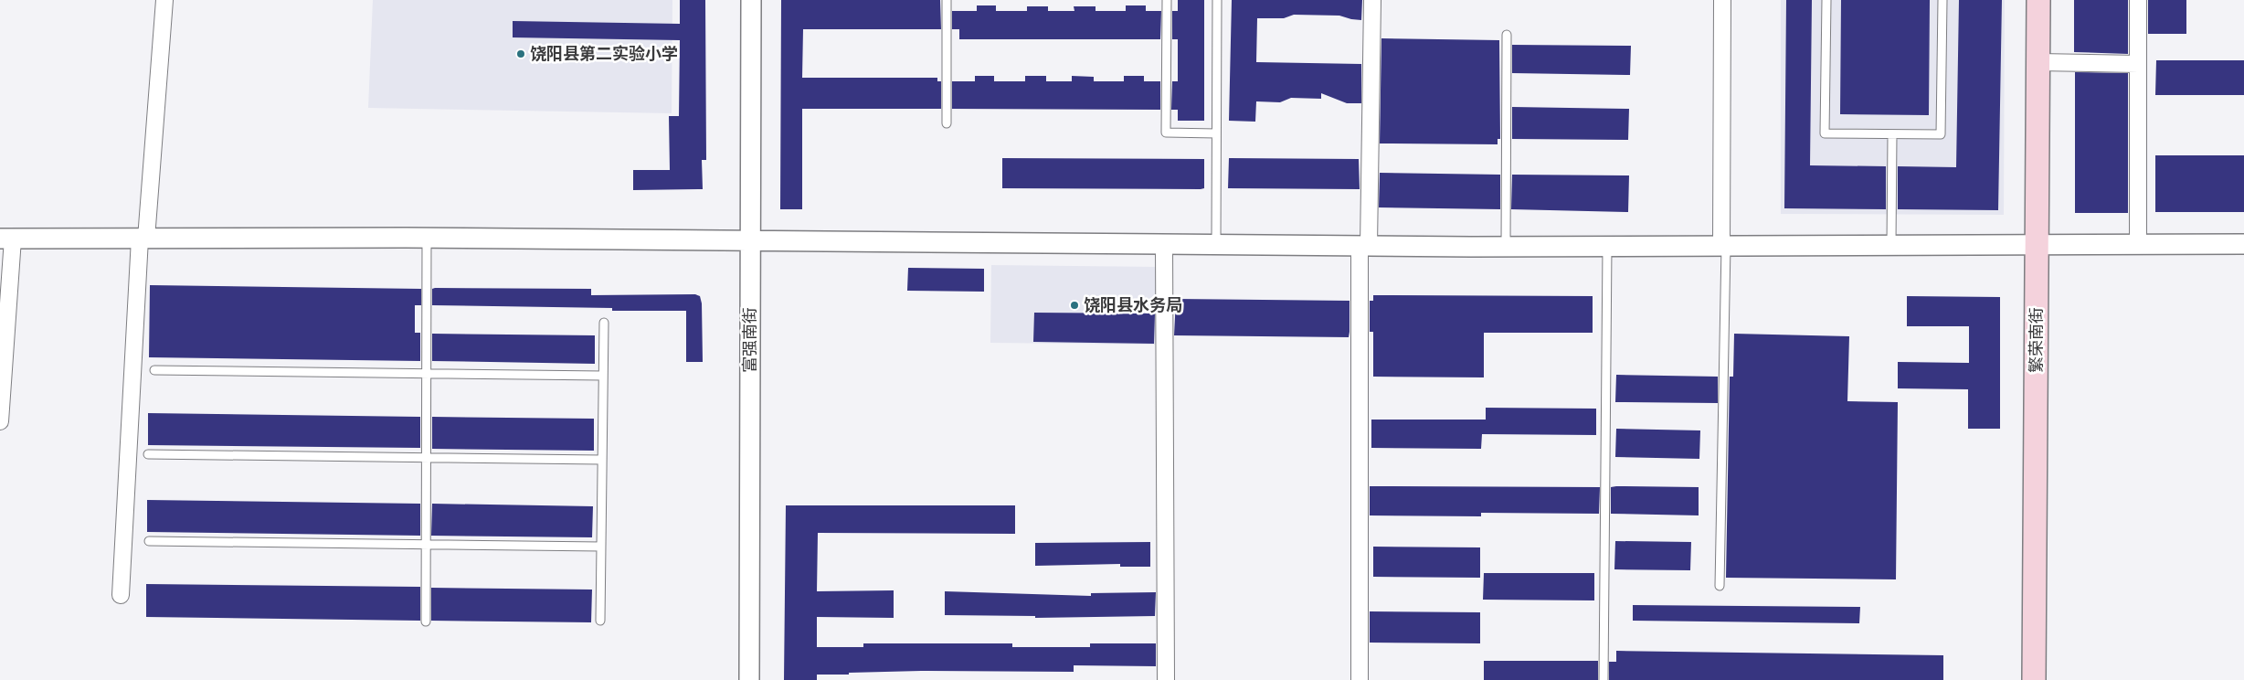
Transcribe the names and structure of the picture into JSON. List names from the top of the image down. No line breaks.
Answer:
{"streets":{"main road":["繁荣南街"],"street":["富强南街"]},"places":["饶阳县第二实验小学","饶阳县水务局"]}
